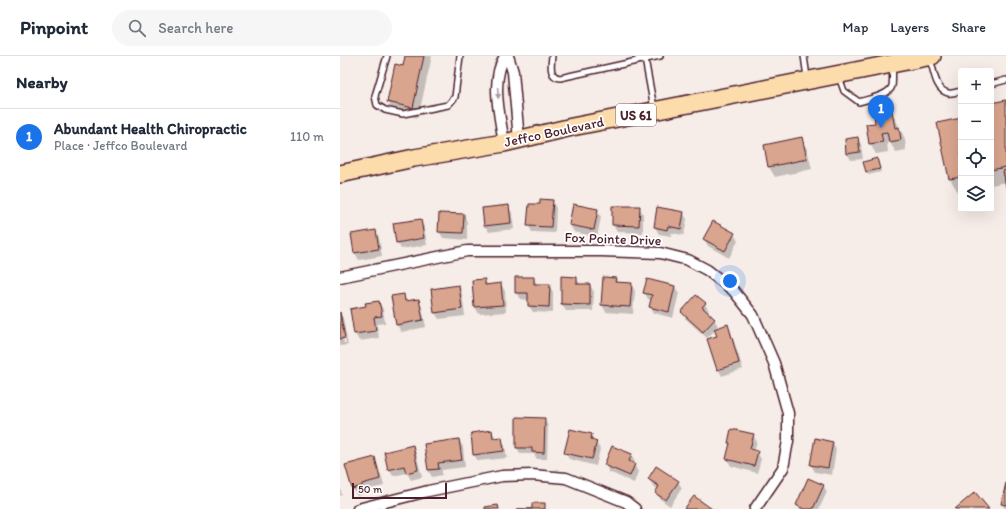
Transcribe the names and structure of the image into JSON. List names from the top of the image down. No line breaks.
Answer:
{"streets":{"main road":["US 61","Jeffco Boulevard"],"street":["Fox Pointe Drive"]},"scale_bar":"50 m","page":{"header":"Pinpoint","search":"Search here","nav":["Map","Layers","Share"],"heading":"Nearby","map_buttons":["+","−"],"pins":"1","list":[{"mark":"1","name":"Abundant Health Chiropractic","note":"Place · Jeffco Boulevard","value":"110 m"}],"scale":"50 m"}}
